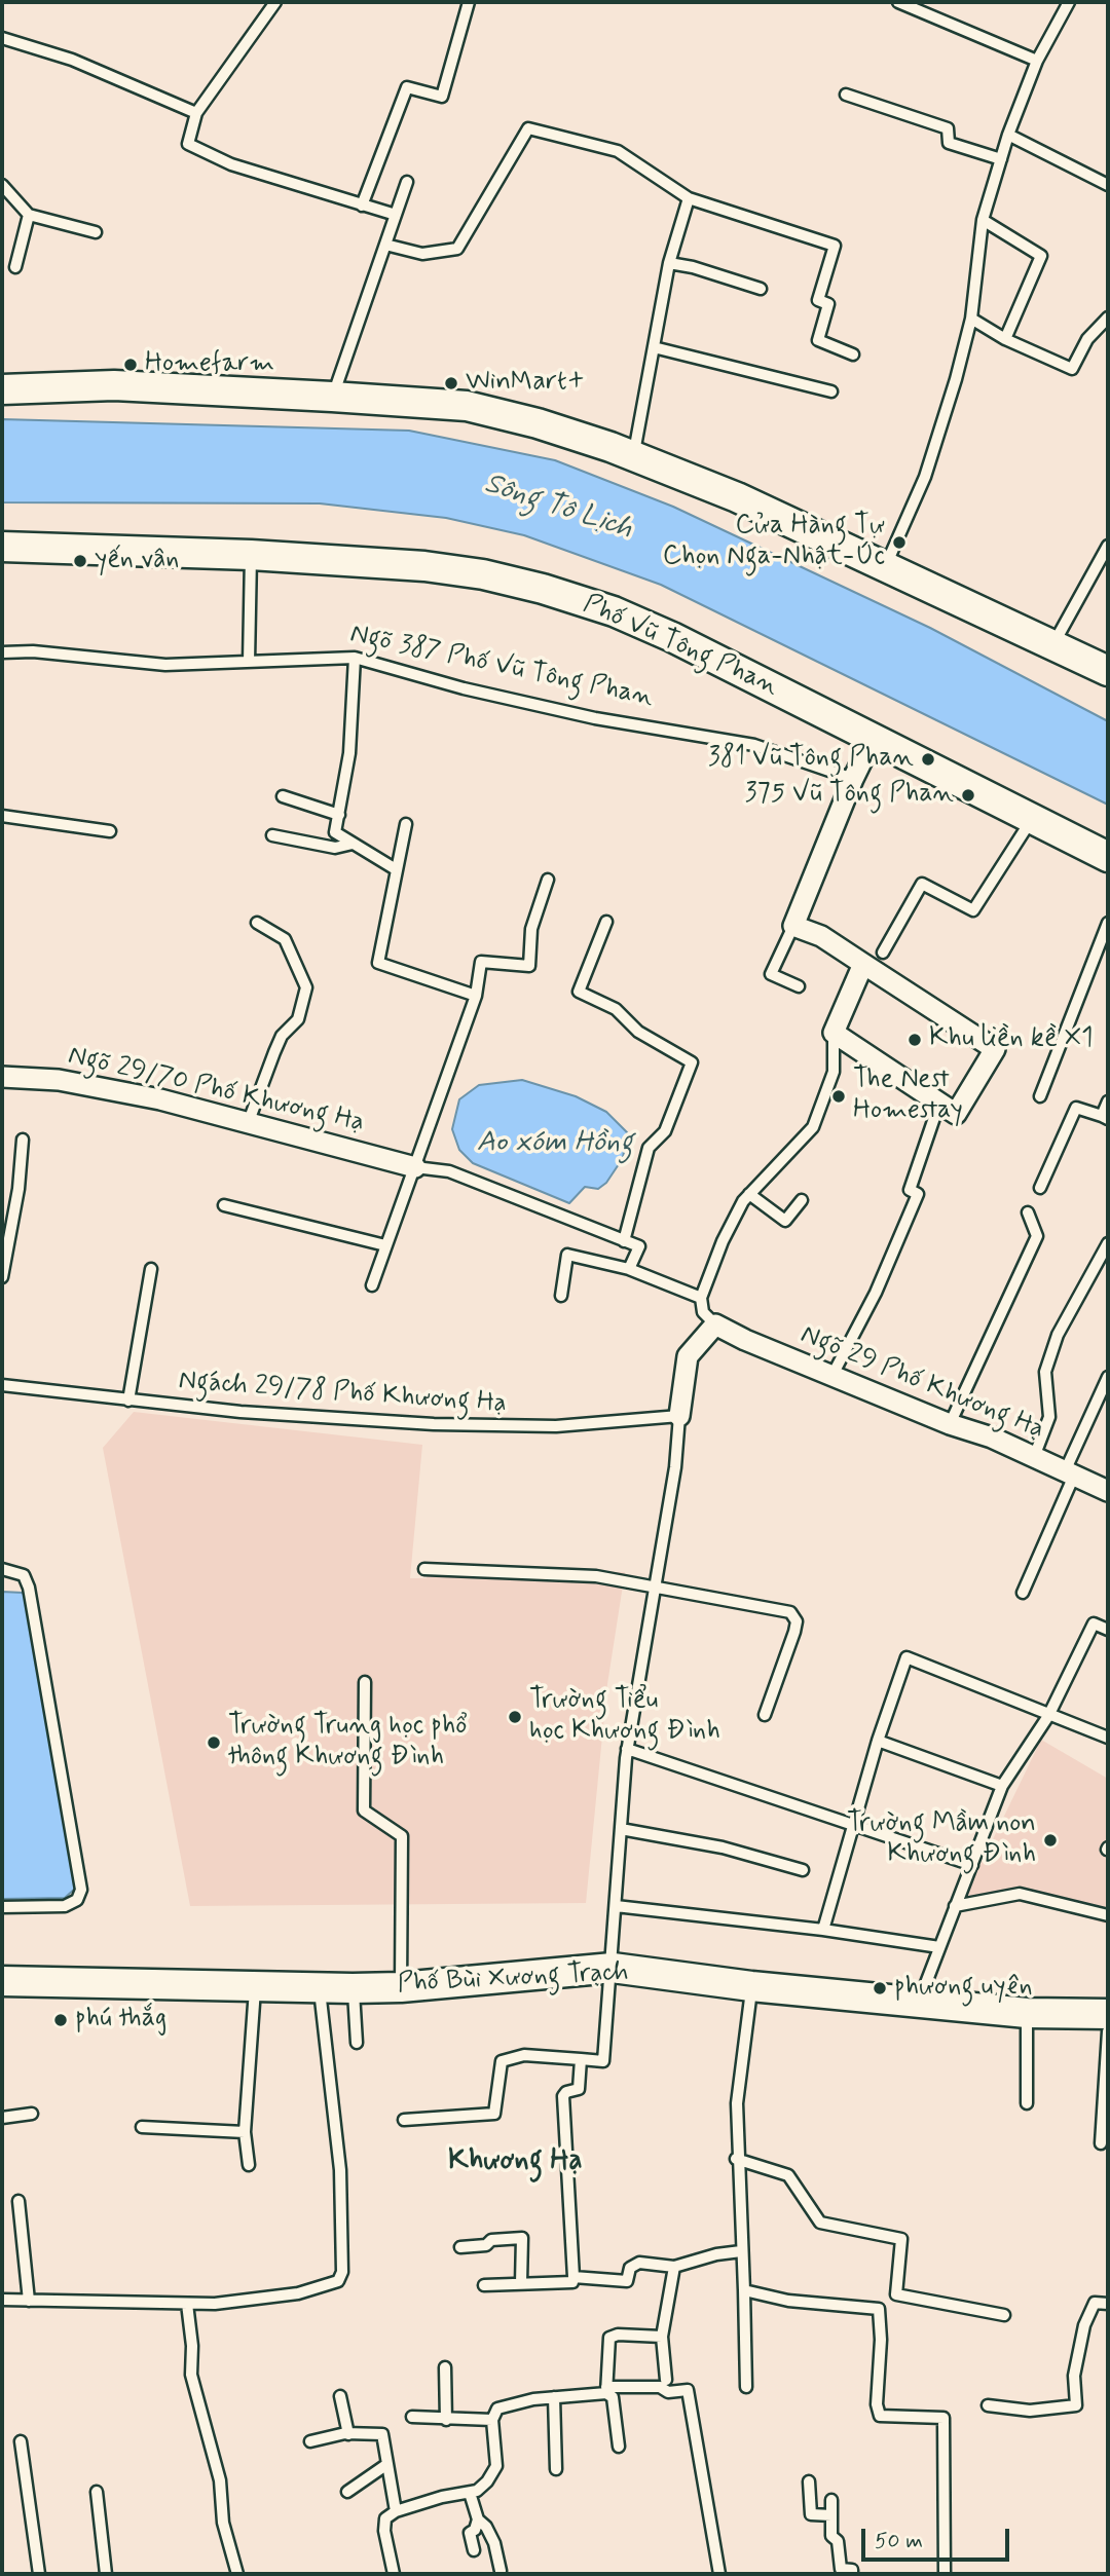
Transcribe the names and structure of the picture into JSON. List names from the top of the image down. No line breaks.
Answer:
{"streets":{"main road":["Phố Vũ Tông Phan","Phố Bùi Xương Trạch"],"street":["Ngõ 29/70 Phố Khương Hạ","Ngõ 29 Phố Khương Hạ"],"lane":["Ngõ 387 Phố Vũ Tông Phan","Ngách 29/78 Phố Khương Hạ"]},"districts":["Khương Hạ"],"water":["Sông Tô Lịch","Ao xóm Hồng"],"places":["Homefarm","WinMart+","Cửa Hàng Tự Chọn Nga-Nhật-Úc","yến vân","381 Vũ Tông Phan","375 Vũ Tông Phan","Khu liền kề X1","The Nest Homestay","Trường Tiểu học Khương Đình","Trường Trung học phổ thông Khương Đình","Trường Mầm non Khương Đình","phương uyên","phú thắg"],"scale_bar":"50 m"}
